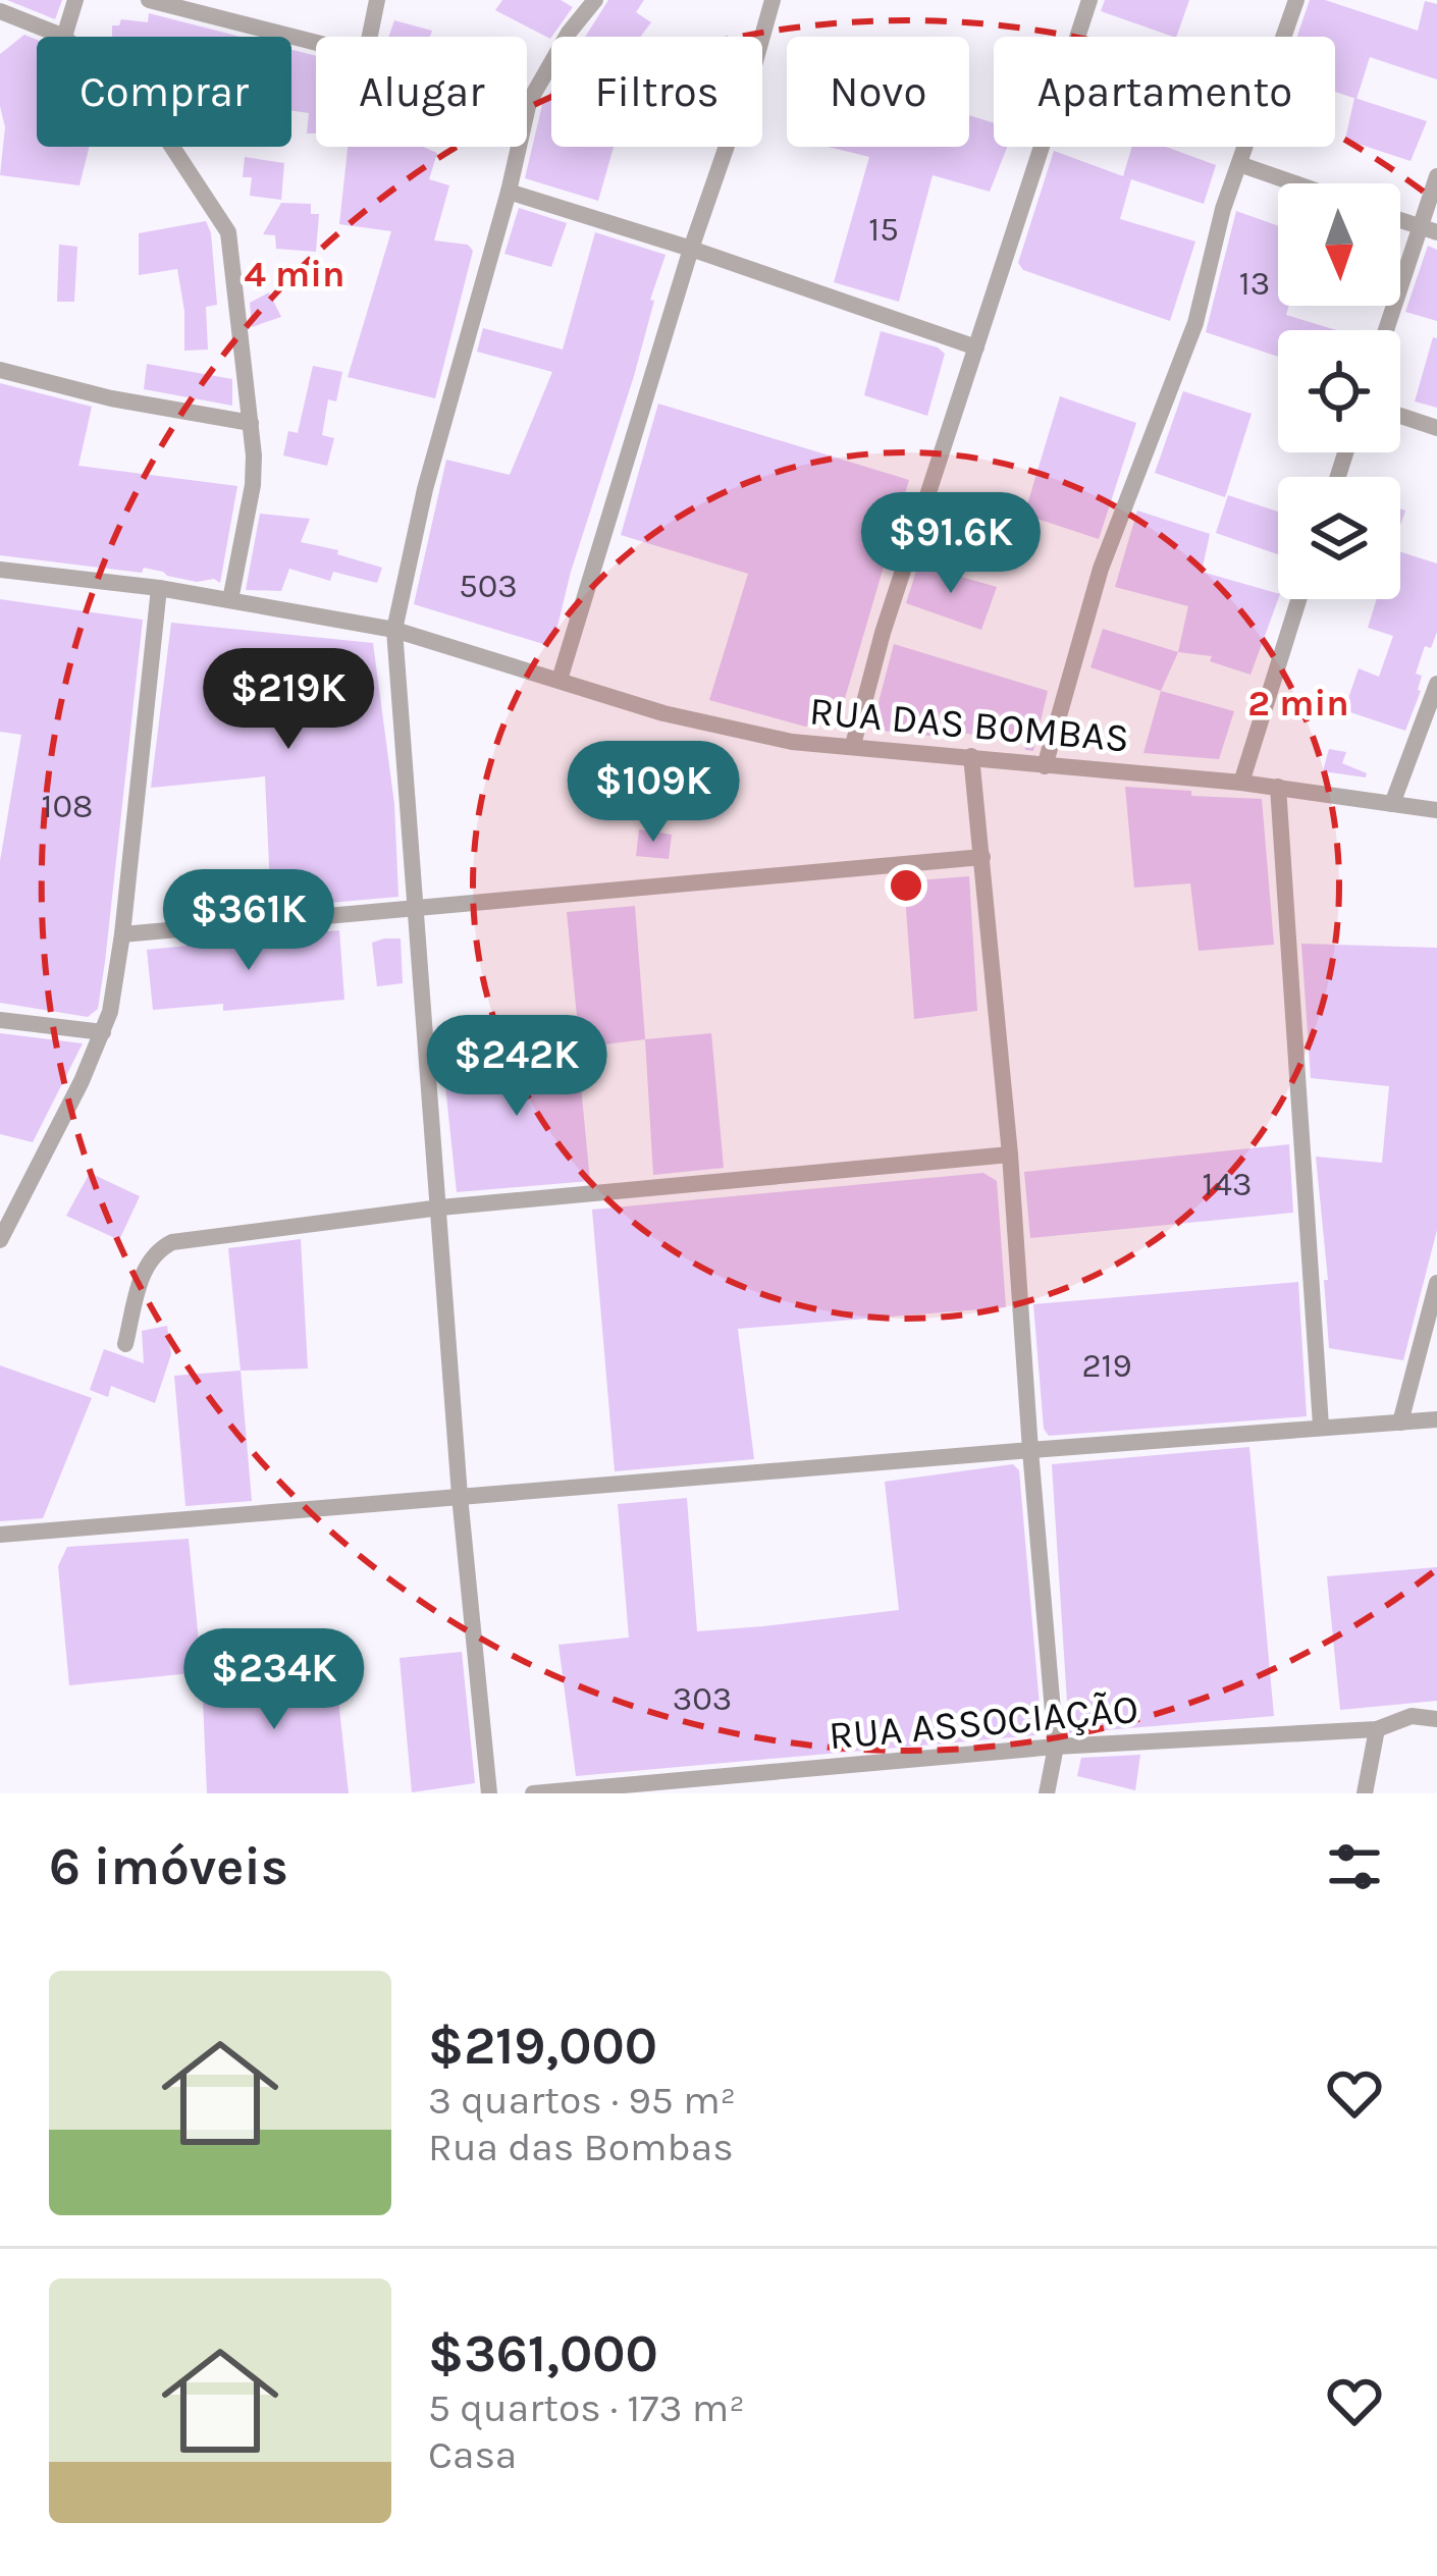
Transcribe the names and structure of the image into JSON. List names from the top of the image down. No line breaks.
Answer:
{"streets":{"street":["RUA DAS BOMBAS","RUA ASSOCIAÇÃO"]},"house_numbers":["15","13","503","108","143","219","303"],"north":"bottom","page":{"chip":["Comprar","Alugar","Filtros","Novo","Apartamento"],"price":["$91.6K","$219K","$109K","$361K","$242K","$234K"],"heading":"6 imóveis","list":[{"name":"$219,000","note":"3 quartos · 95 m² · Rua das Bombas"},{"name":"$361,000","note":"5 quartos · 173 m² · Casa"}]},"rings":["4 min","2 min"]}
